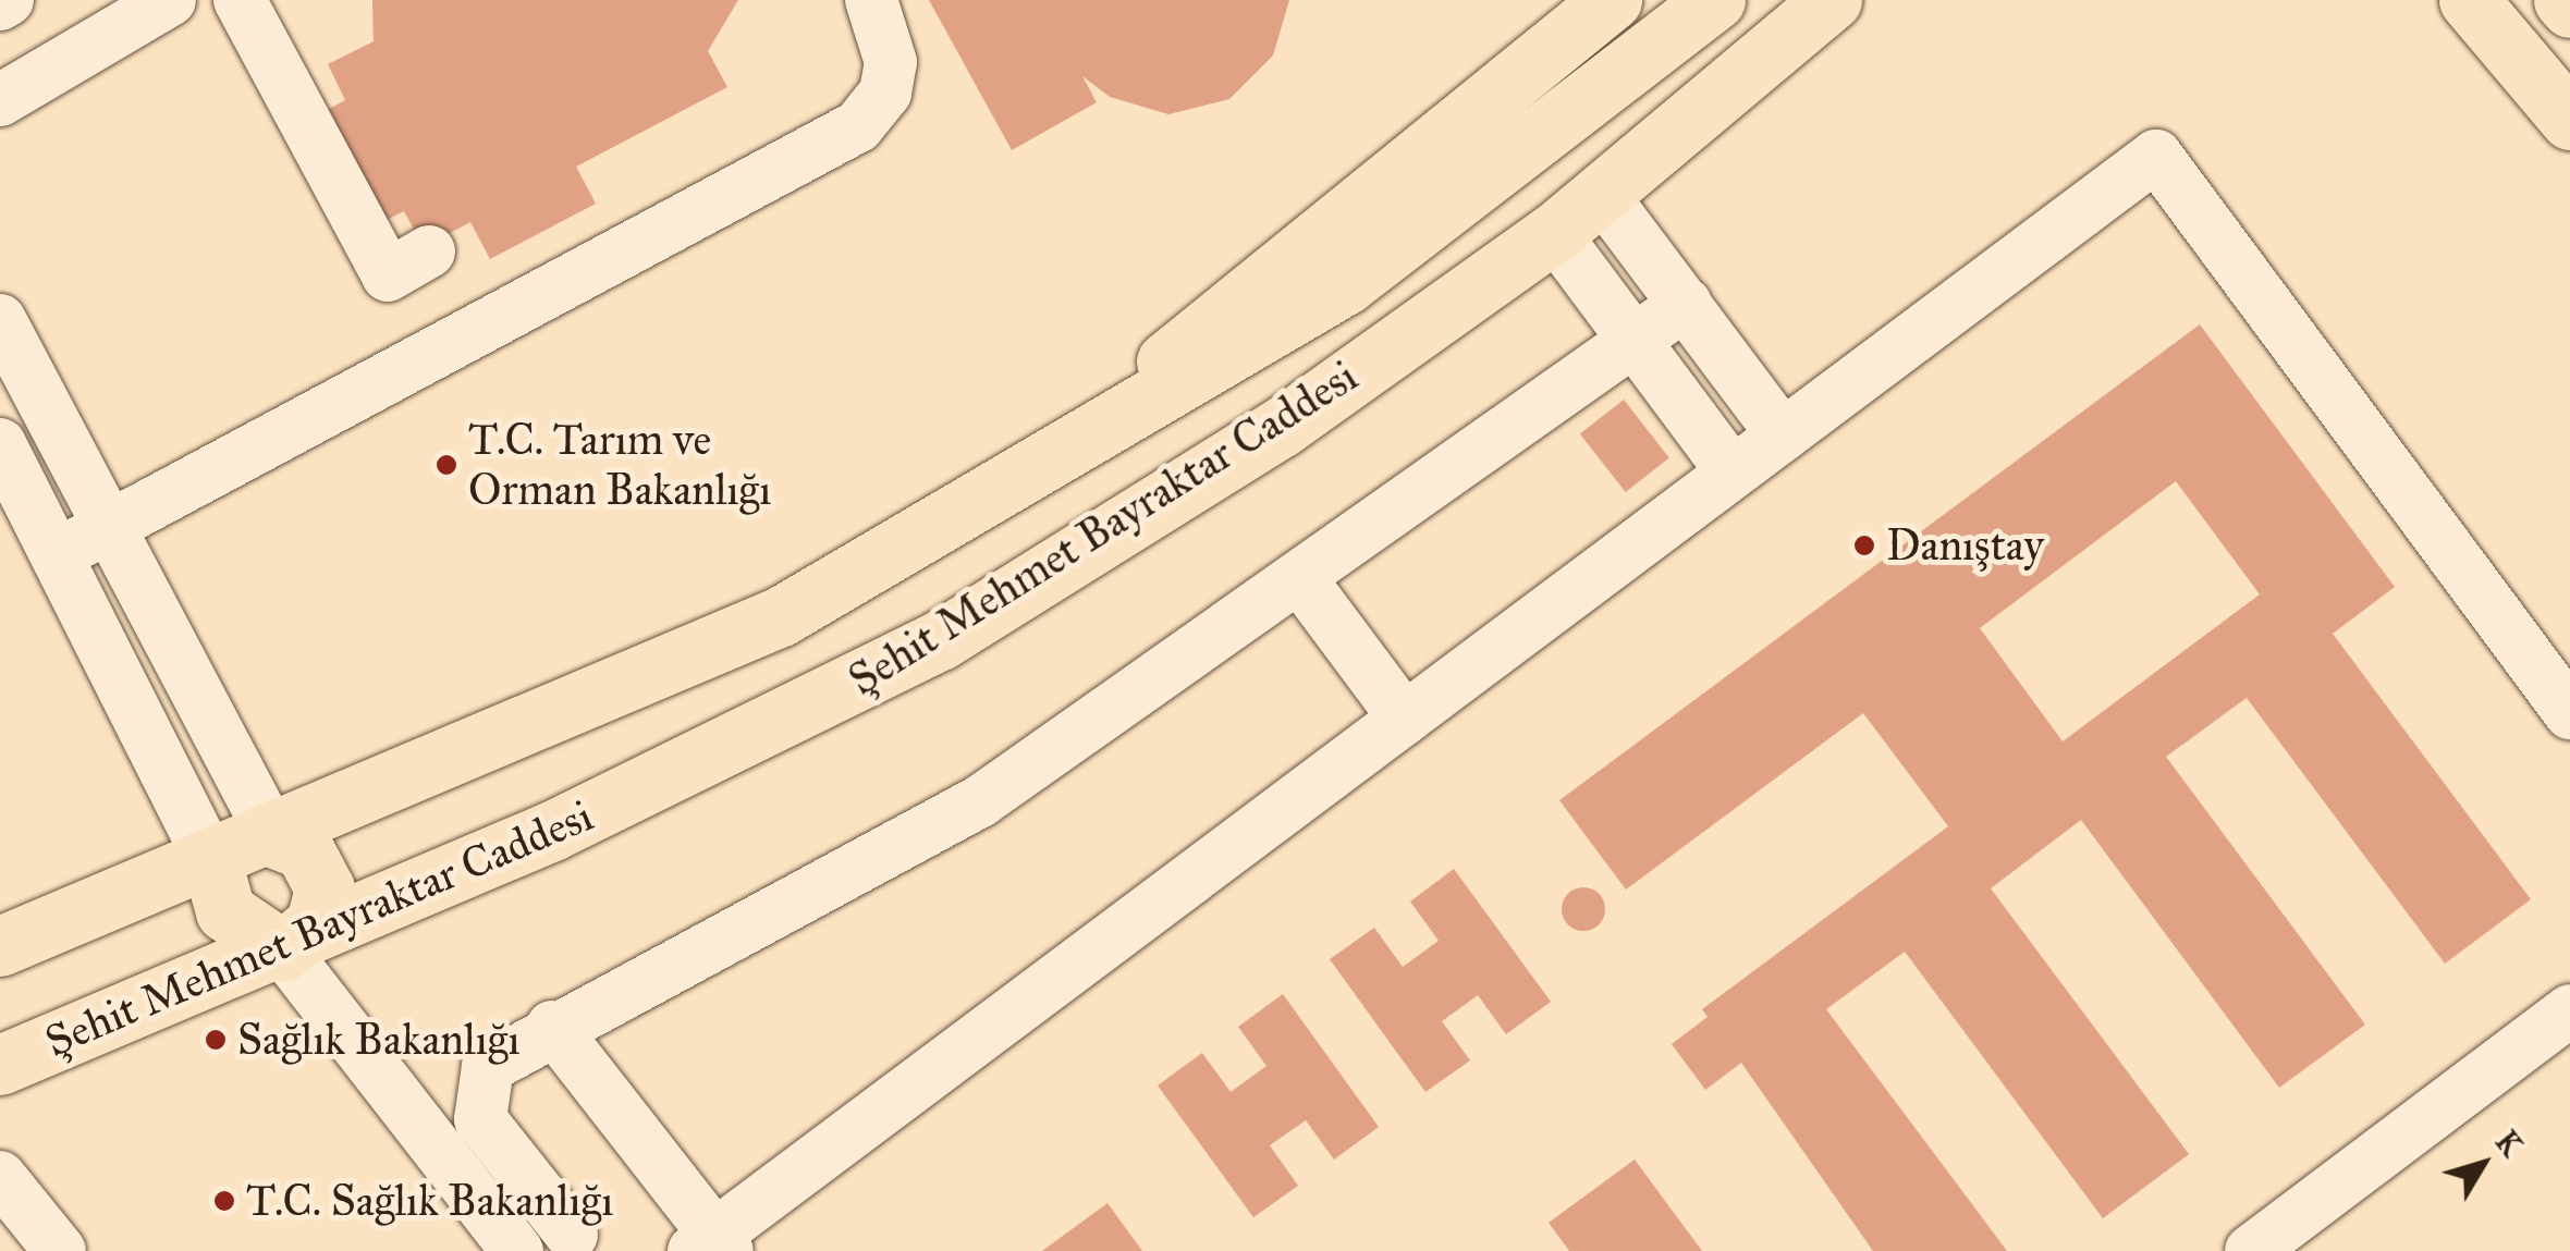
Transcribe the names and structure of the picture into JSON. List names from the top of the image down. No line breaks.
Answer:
{"streets":{"main road":["Şehit Mehmet Bayraktar Caddesi"]},"places":["T.C. Tarım ve Orman Bakanlığı","Danıştay","Sağlık Bakanlığı","T.C. Sağlık Bakanlığı"],"north":"top right"}
